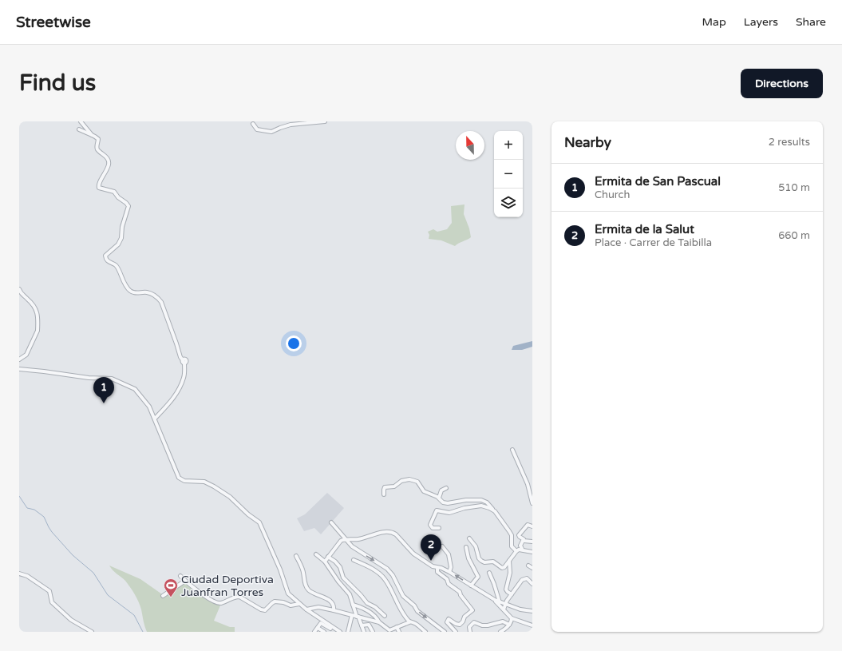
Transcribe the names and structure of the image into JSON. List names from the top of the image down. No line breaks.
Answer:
{"places":{"sports":["Ciudad Deportiva Juanfran Torres"]},"north":"top","page":{"header":"Streetwise","nav":["Map","Layers","Share"],"buttons":"Directions","title":"Find us","heading":["Nearby","2 results"],"map_buttons":["+","−"],"list":[{"mark":"1","name":"Ermita de San Pascual","note":"Church","value":"510 m"},{"mark":"2","name":"Ermita de la Salut","note":"Place · Carrer de Taibilla","value":"660 m"}],"pins":["1","2"]}}
